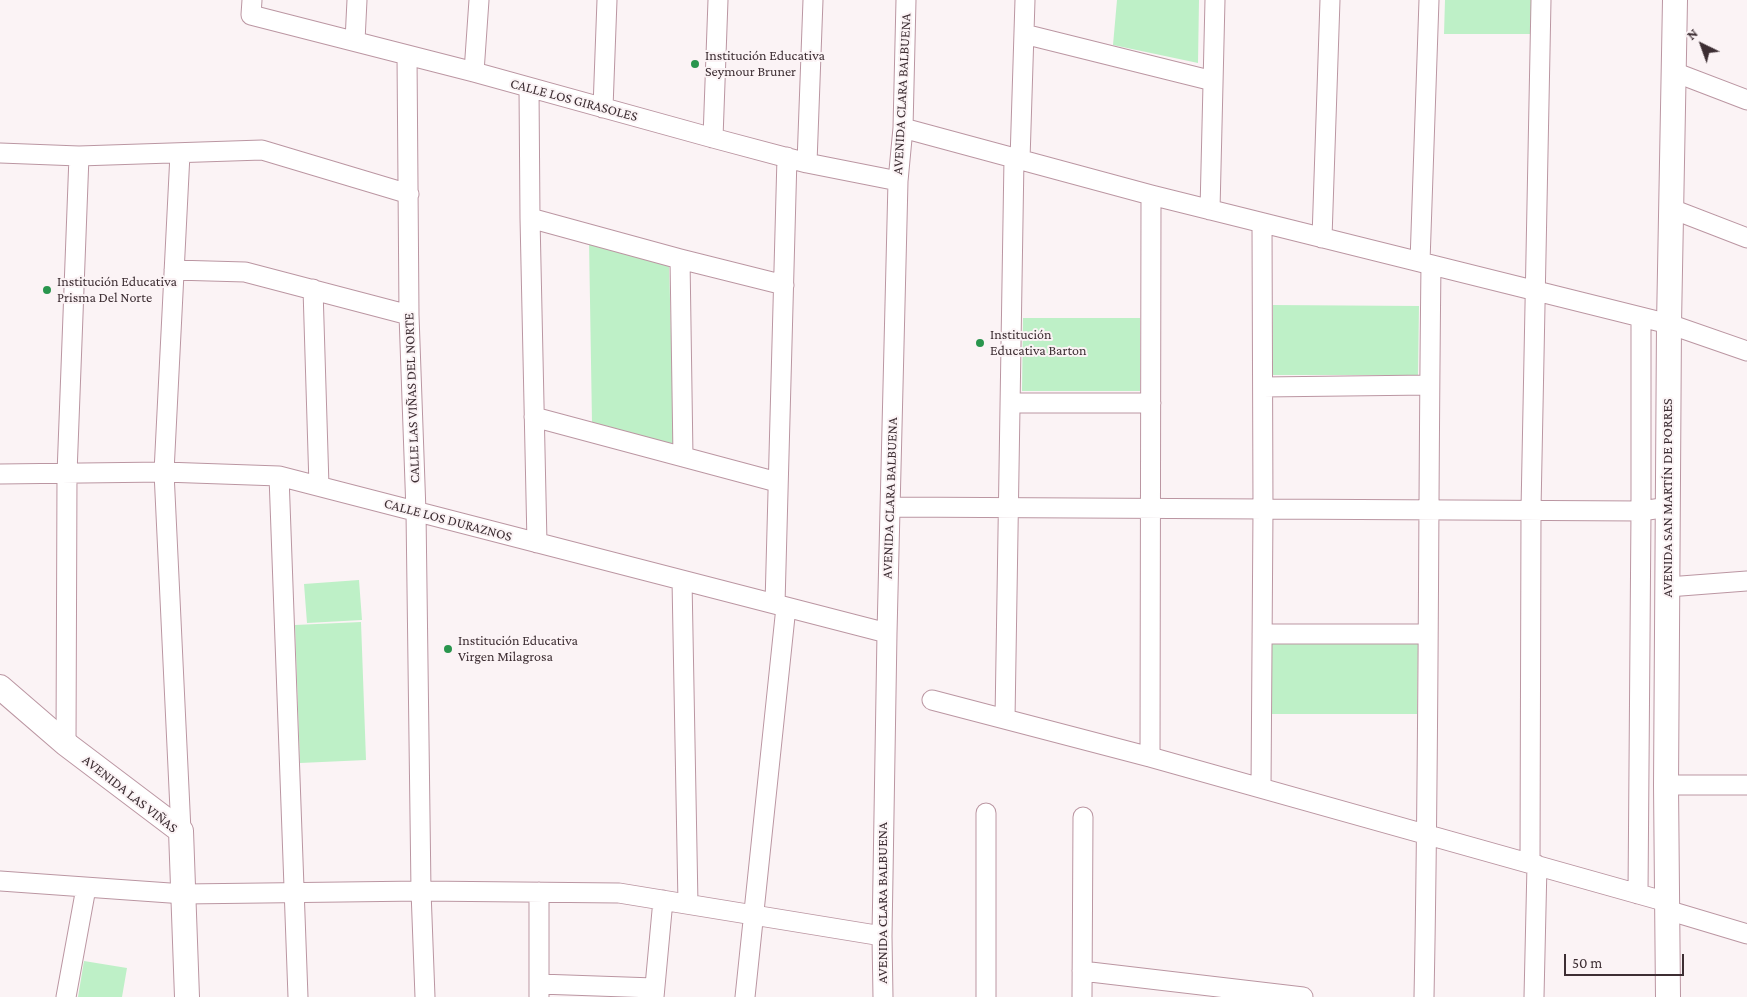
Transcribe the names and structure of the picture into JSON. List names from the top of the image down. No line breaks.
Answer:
{"streets":{"street":["AVENIDA CLARA BALBUENA","CALLE LOS GIRASOLES","CALLE LAS VIÑAS DEL NORTE","AVENIDA SAN MARTÍN DE PORRES","CALLE LOS DURAZNOS","AVENIDA LAS VIÑAS"]},"crossings":[["AVENIDA CLARA BALBUENA","CALLE LOS GIRASOLES"],["AVENIDA CLARA BALBUENA","CALLE LOS DURAZNOS"],["CALLE LOS GIRASOLES","CALLE LAS VIÑAS DEL NORTE"],["CALLE LAS VIÑAS DEL NORTE","CALLE LOS DURAZNOS"]],"places":["Institución Educativa Seymour Bruner","Institución Educativa Prisma Del Norte","Institución Educativa Barton","Institución Educativa Virgen Milagrosa"],"scale_bar":"50 m","north":"top left"}
